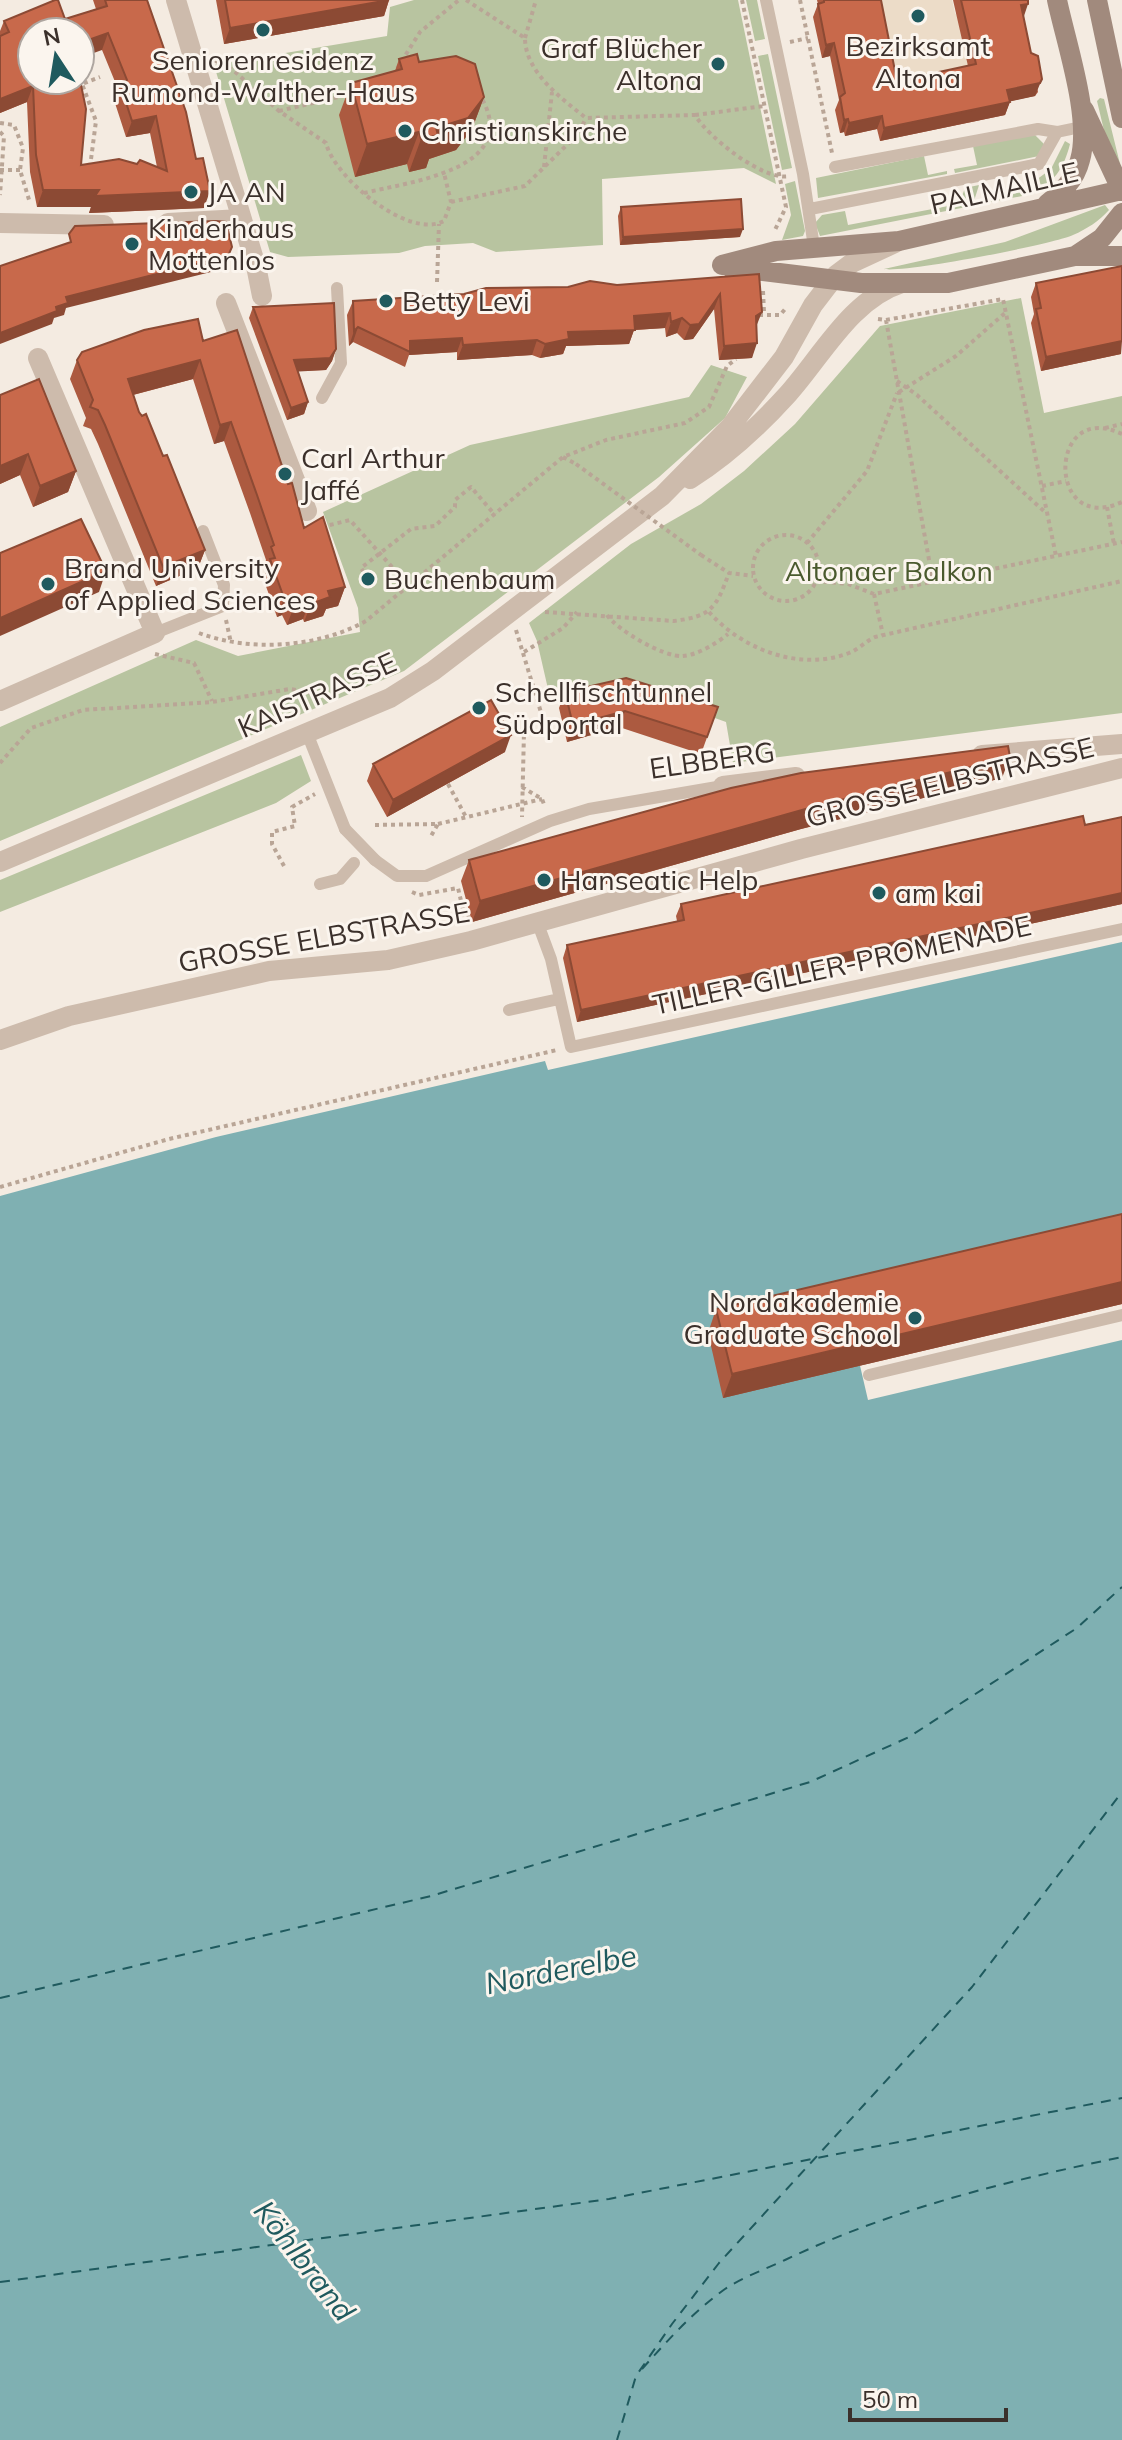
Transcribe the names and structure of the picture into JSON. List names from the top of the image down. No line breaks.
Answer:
{"streets":{"main road":["PALMAILLE"],"street":["KAISTRASSE","ELBBERG","GROSSE ELBSTRASSE"],"lane":["TILLER-GILLER-PROMENADE"]},"crossings":[["PALMAILLE","KAISTRASSE"],["KAISTRASSE","ELBBERG"]],"water":["Norderelbe","Köhlbrand"],"parks":["Altonaer Balkon"],"places":["Bezirksamt Altona","Seniorenresidenz Rumond-Walther-Haus","Graf Blücher Altona","Christianskirche","JA AN","Kinderhaus Mottenlos","Betty Levi","Carl Arthur Jaffé","Buchenbaum","Brand University of Applied Sciences","Schellfischtunnel Südportal","Hanseatic Help","am kai","Nordakademie Graduate School"],"scale_bar":"50 m","north":"top"}
